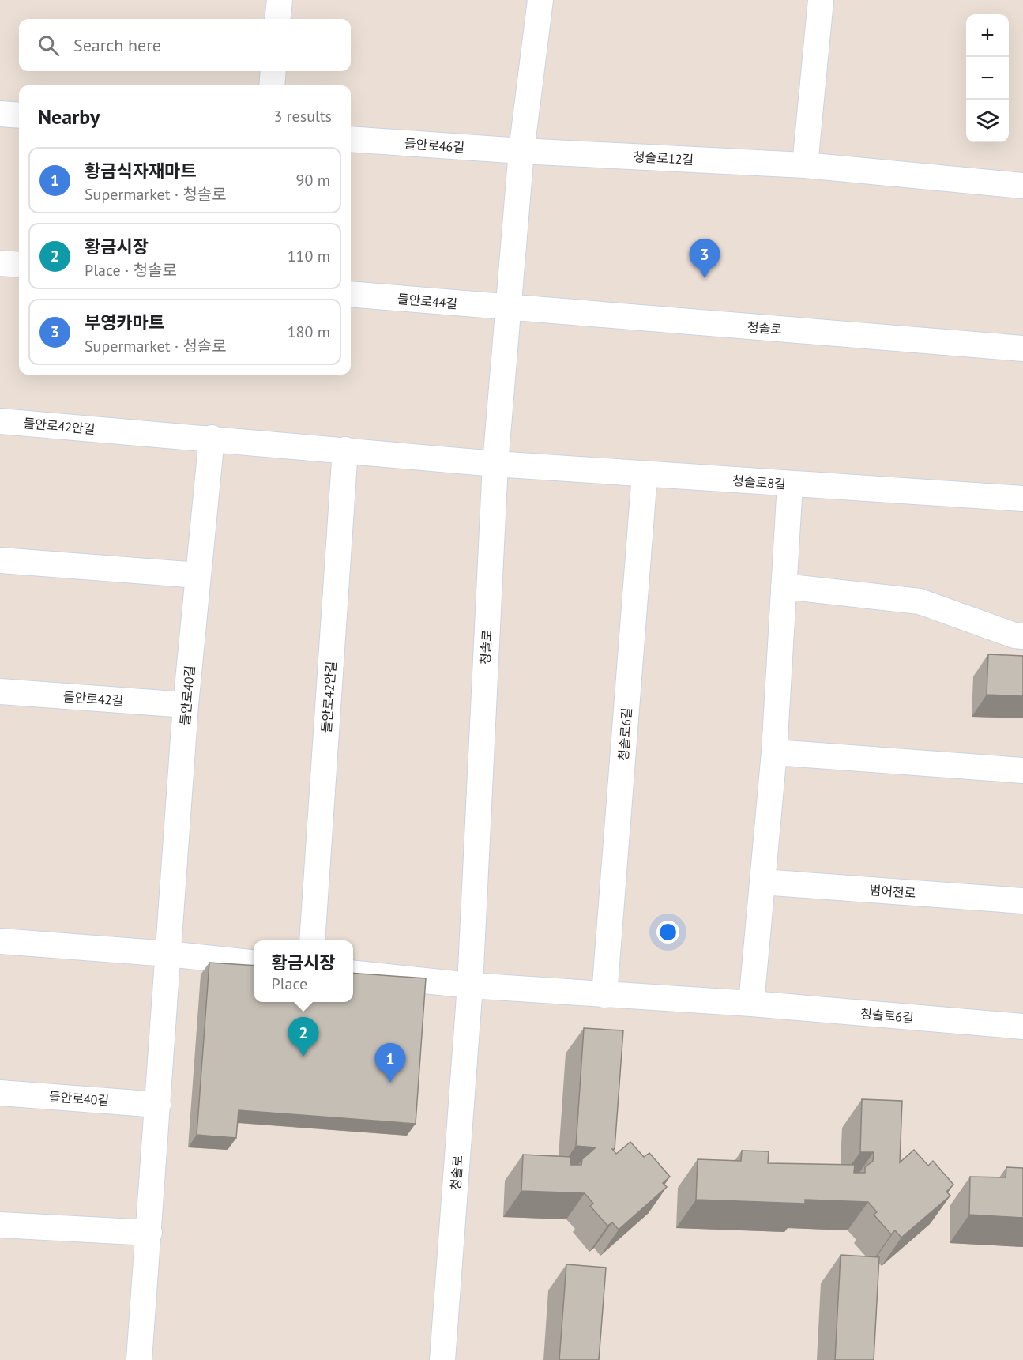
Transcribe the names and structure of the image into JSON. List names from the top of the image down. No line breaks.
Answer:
{"streets":{"street":["들안로46길","청솔로12길","들안로44길","청솔로","들안로42안길","청솔로8길","들안로40길","들안로42길","청솔로6길","범어천로"]},"crossings":[["들안로46길","청솔로12길"],["들안로46길","청솔로"],["청솔로12길","청솔로"],["들안로44길","청솔로"],["청솔로","들안로42안길"],["청솔로","청솔로8길"],["청솔로","청솔로6길"],["들안로42안길","청솔로8길"],["들안로42안길","들안로40길"],["청솔로8길","청솔로6길"],["들안로40길","들안로42길"]],"page":{"map_buttons":["+","−"],"search":"Search here","heading":["Nearby","3 results"],"list":[{"mark":"1","name":"황금식자재마트","note":"Supermarket · 청솔로","value":"90 m"},{"mark":"2","name":"황금시장","note":"Place · 청솔로","value":"110 m"},{"mark":"3","name":"부영카마트","note":"Supermarket · 청솔로","value":"180 m"}],"pins":["3","2","1"],"popup":["황금시장","Place"]}}
